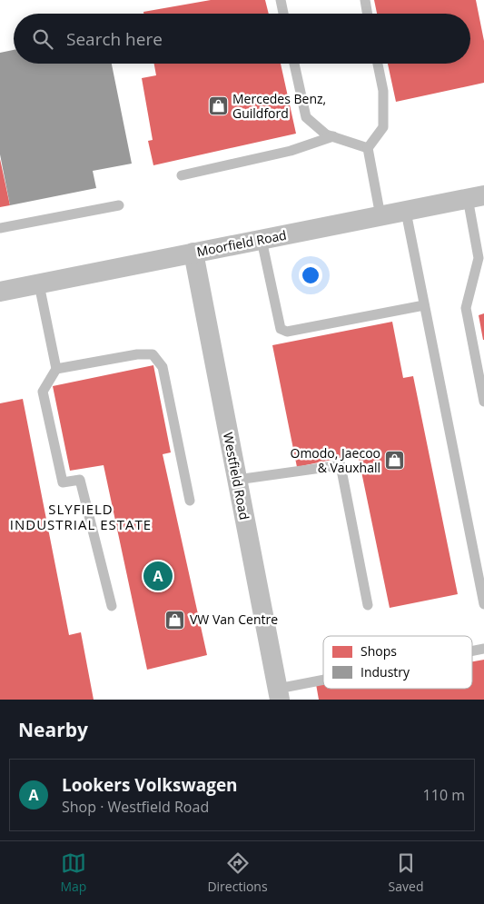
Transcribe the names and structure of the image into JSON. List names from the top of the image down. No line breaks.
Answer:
{"streets":{"street":["Moorfield Road","Westfield Road"]},"crossings":[["Moorfield Road","Westfield Road"]],"districts":["SLYFIELD INDUSTRIAL ESTATE"],"places":{"shop":["Mercedes Benz, Guildford","Omodo, Jaecoo & Vauxhall","VW Van Centre"]},"legend":["Shops","Industry"],"page":{"search":"Search here","pins":"A","heading":"Nearby","list":[{"mark":"A","name":"Lookers Volkswagen","note":"Shop · Westfield Road","value":"110 m"}],"nav":["Map","Directions","Saved"]}}
